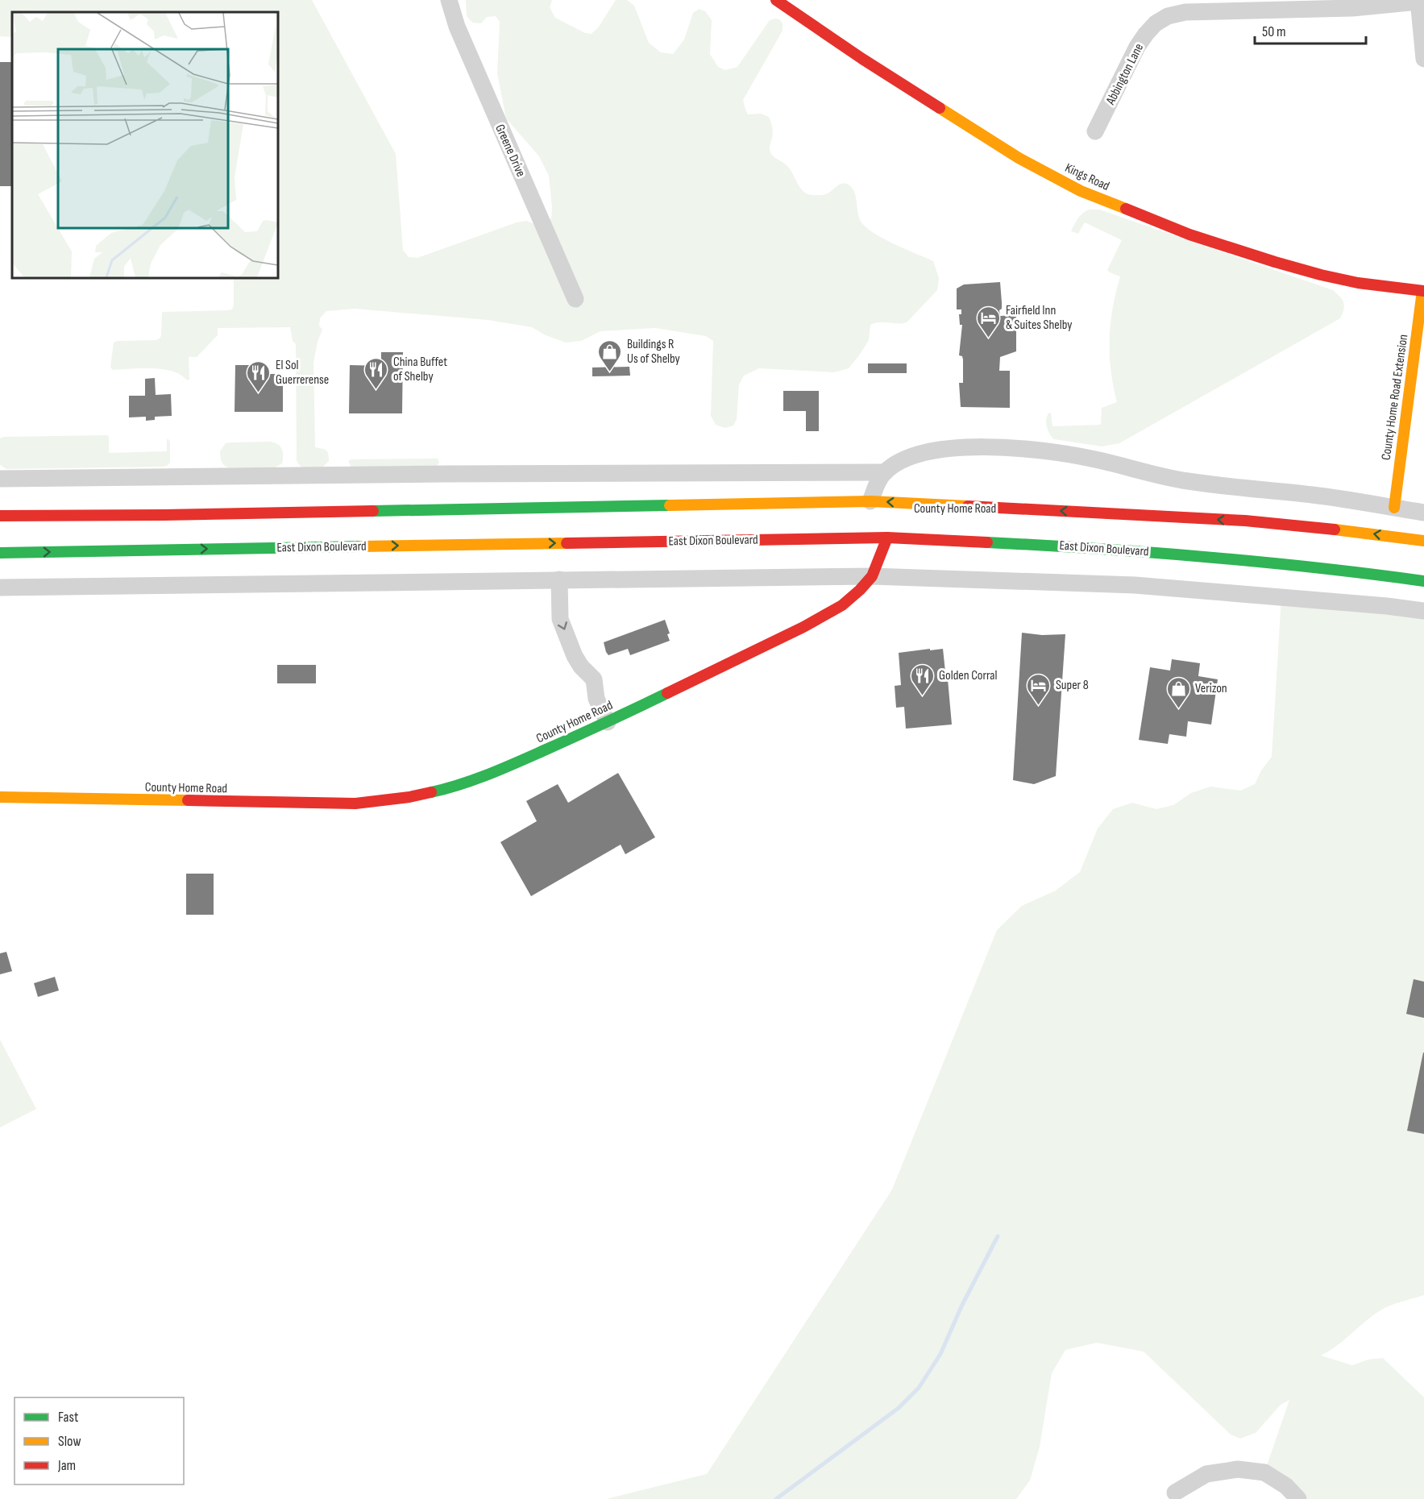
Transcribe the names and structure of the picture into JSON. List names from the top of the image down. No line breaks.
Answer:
{"streets":{"main road":["Kings Road","County Home Road Extension","County Home Road","East Dixon Boulevard"],"street":["Abbington Lane","Greene Drive"]},"crossings":[["Kings Road","County Home Road Extension"],["County Home Road","East Dixon Boulevard"]],"places":{"hotel":["Fairfield Inn & Suites Shelby","Super 8"],"shop":["Buildings R Us of Shelby","Verizon"],"restaurant":["China Buffet of Shelby","El Sol Guerrerense","Golden Corral"]},"legend":["Fast","Slow","Jam"],"scale_bar":"50 m"}
